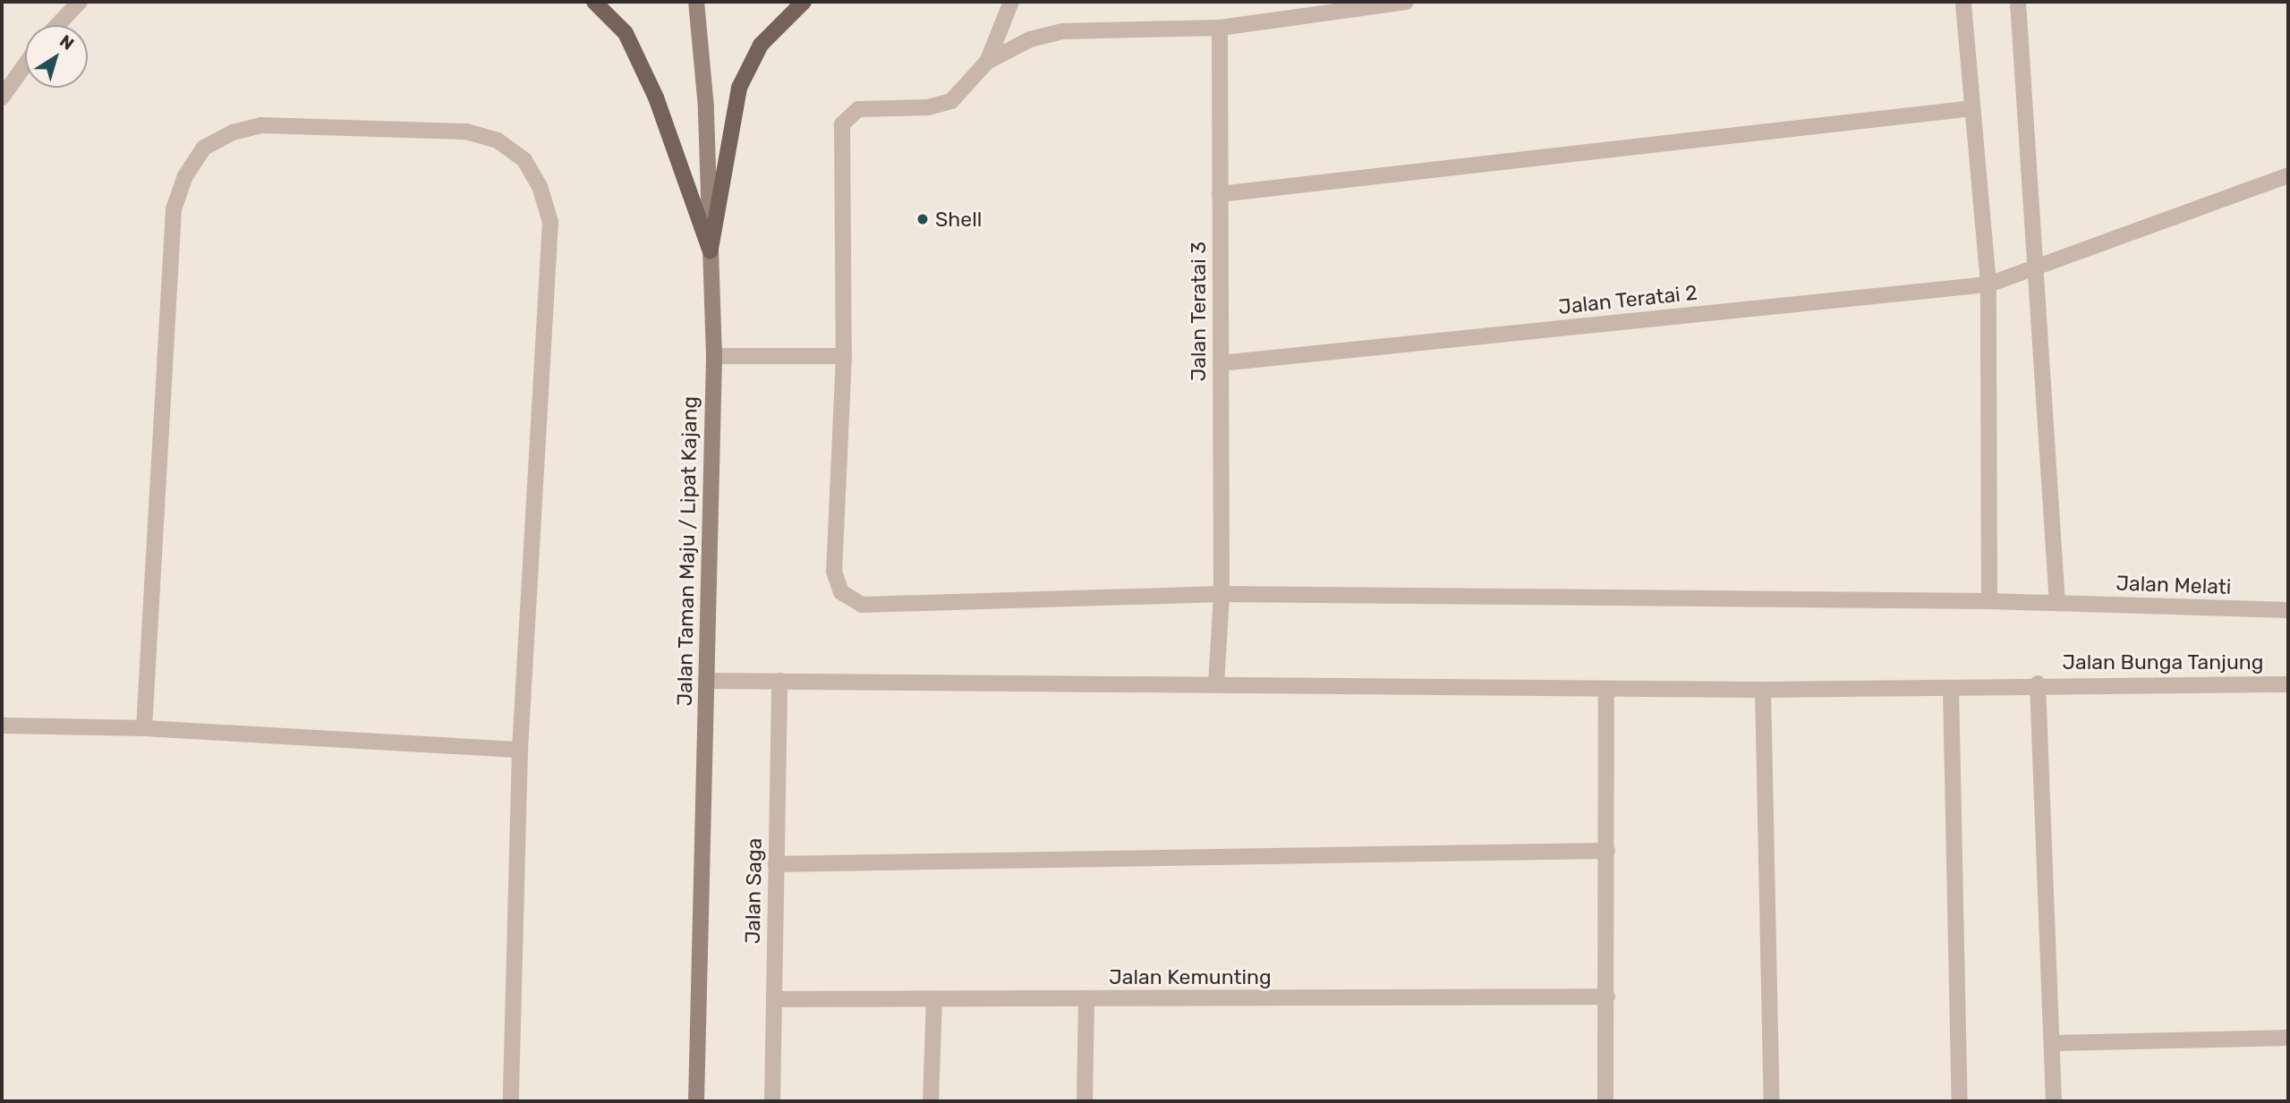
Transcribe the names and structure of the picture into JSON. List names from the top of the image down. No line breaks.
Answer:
{"streets":{"main road":["Jalan Taman Maju / Lipat Kajang"],"street":["Jalan Teratai 2","Jalan Teratai 3","Jalan Melati","Jalan Bunga Tanjung","Jalan Saga","Jalan Kemunting"]},"crossings":[["Jalan Teratai 2","Jalan Teratai 3"],["Jalan Teratai 3","Jalan Melati"],["Jalan Teratai 3","Jalan Bunga Tanjung"],["Jalan Taman Maju / Lipat Kajang","Jalan Bunga Tanjung"],["Jalan Bunga Tanjung","Jalan Saga"],["Jalan Saga","Jalan Kemunting"]],"places":["Shell"],"north":"top right"}
